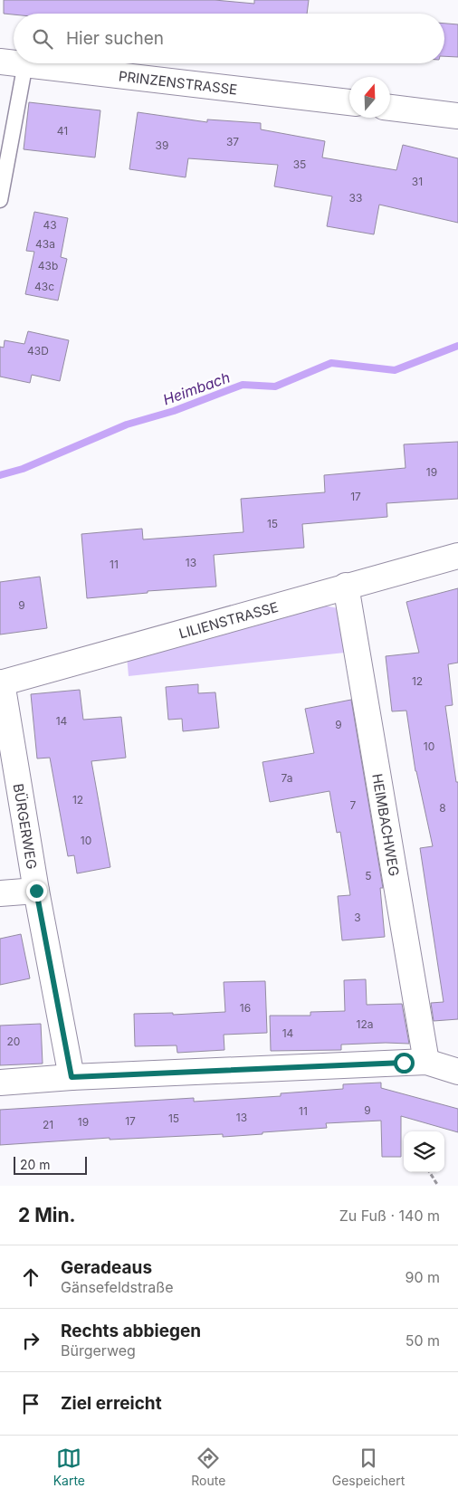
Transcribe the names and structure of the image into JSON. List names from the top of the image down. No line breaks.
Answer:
{"streets":{"street":["PRINZENSTRASSE","LILIENSTRASSE","HEIMBACHWEG","BÜRGERWEG"]},"crossings":[["LILIENSTRASSE","HEIMBACHWEG"],["LILIENSTRASSE","BÜRGERWEG"]],"water":["Heimbach"],"house_numbers":["41","37","39","35","31","33","43","43a","43b","43c","43D","19","17","15","13","11","9","12","14","9","10","7a","12","7","8","10","5","3","16","12a","14","20","9","11","13","15","17","19","21"],"scale_bar":"20 m","north":"top","page":{"search":"Hier suchen","scale":"20 m","heading":["2 Min.","Zu Fuß · 140 m"],"list":[["Geradeaus","Gänsefeldstraße","90 m"],["Rechts abbiegen","Bürgerweg","50 m"],"Ziel erreicht"],"nav":["Karte","Route","Gespeichert"]}}
